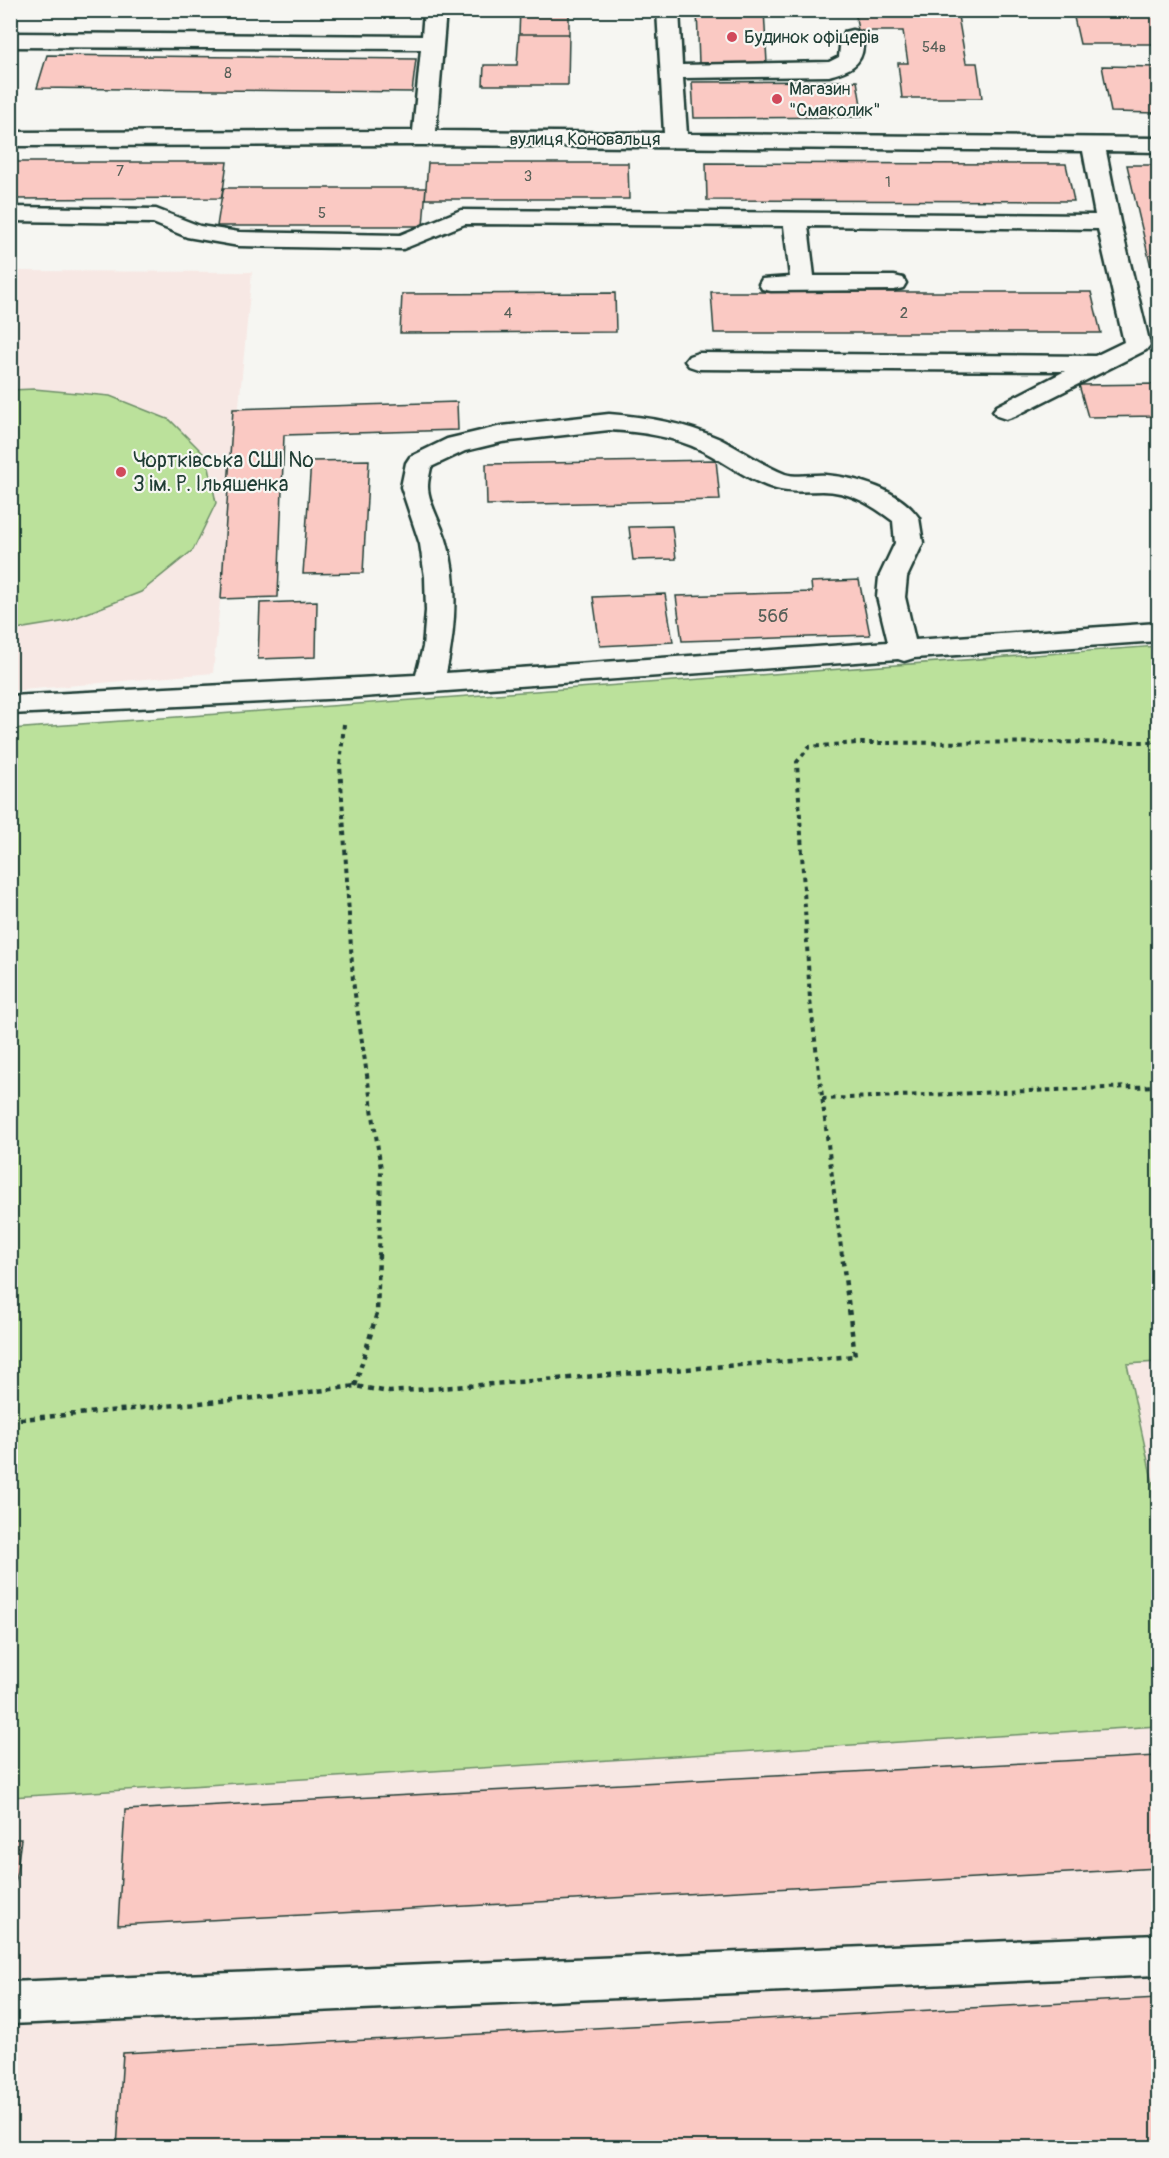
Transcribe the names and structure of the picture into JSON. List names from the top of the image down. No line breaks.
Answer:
{"streets":{"street":["вулиця Коновальця"]},"places":["Будинок офіцерів","Магазин \"Смаколик\"","Чортківська СШІ № 3 ім. Р. Ільяшенка"],"house_numbers":["54в","8","7","3","1","5","4","2","56б"]}
